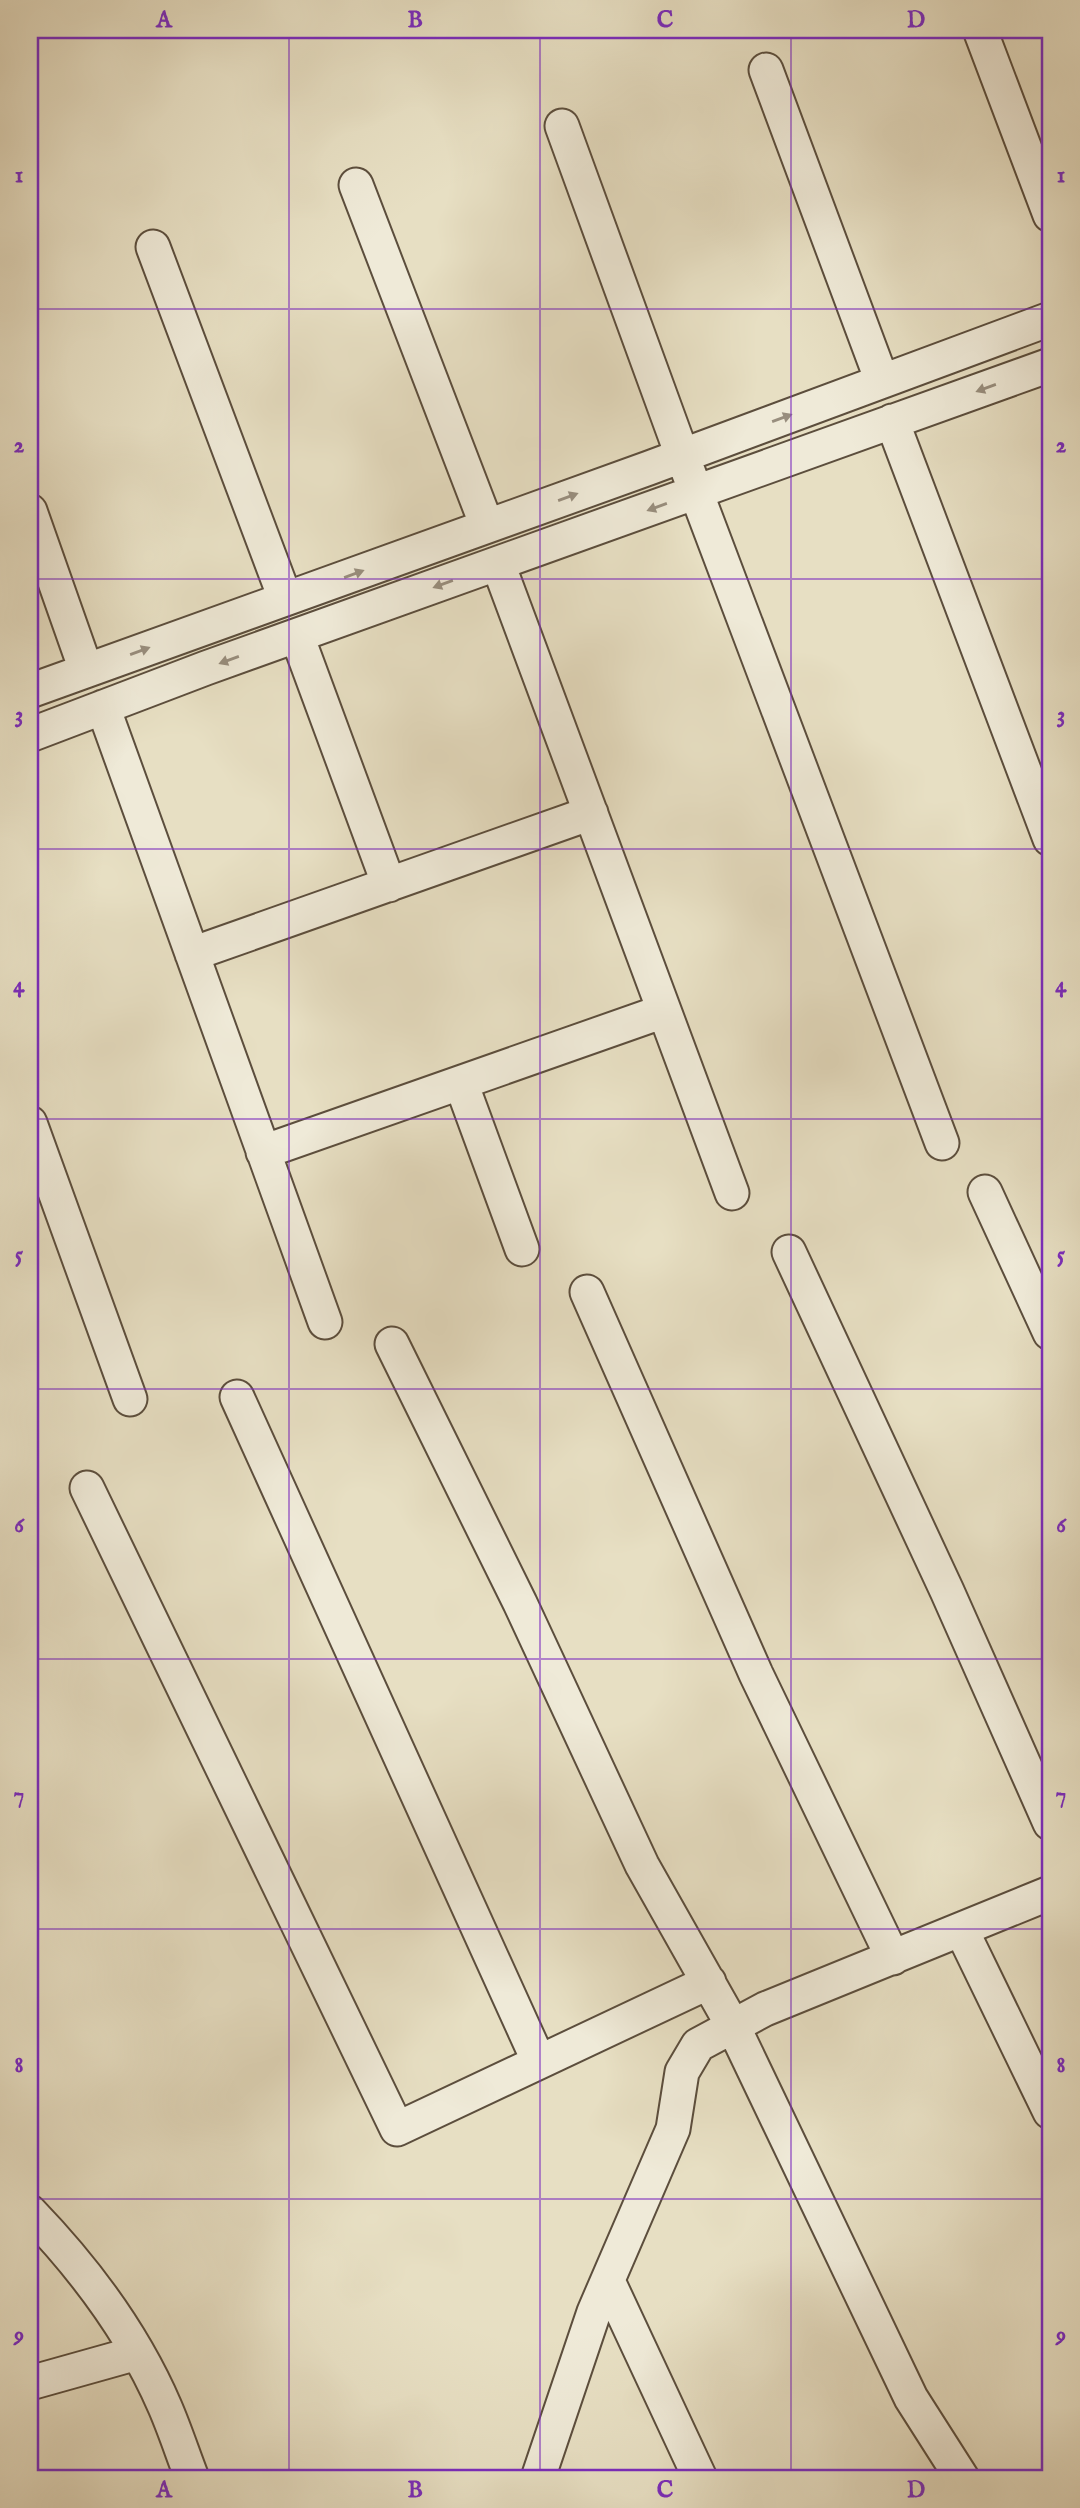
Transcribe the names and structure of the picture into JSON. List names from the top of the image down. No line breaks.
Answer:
{"grid":{"columns":["A","B","C","D"],"rows":["1","2","3","4","5","6","7","8","9"]}}
